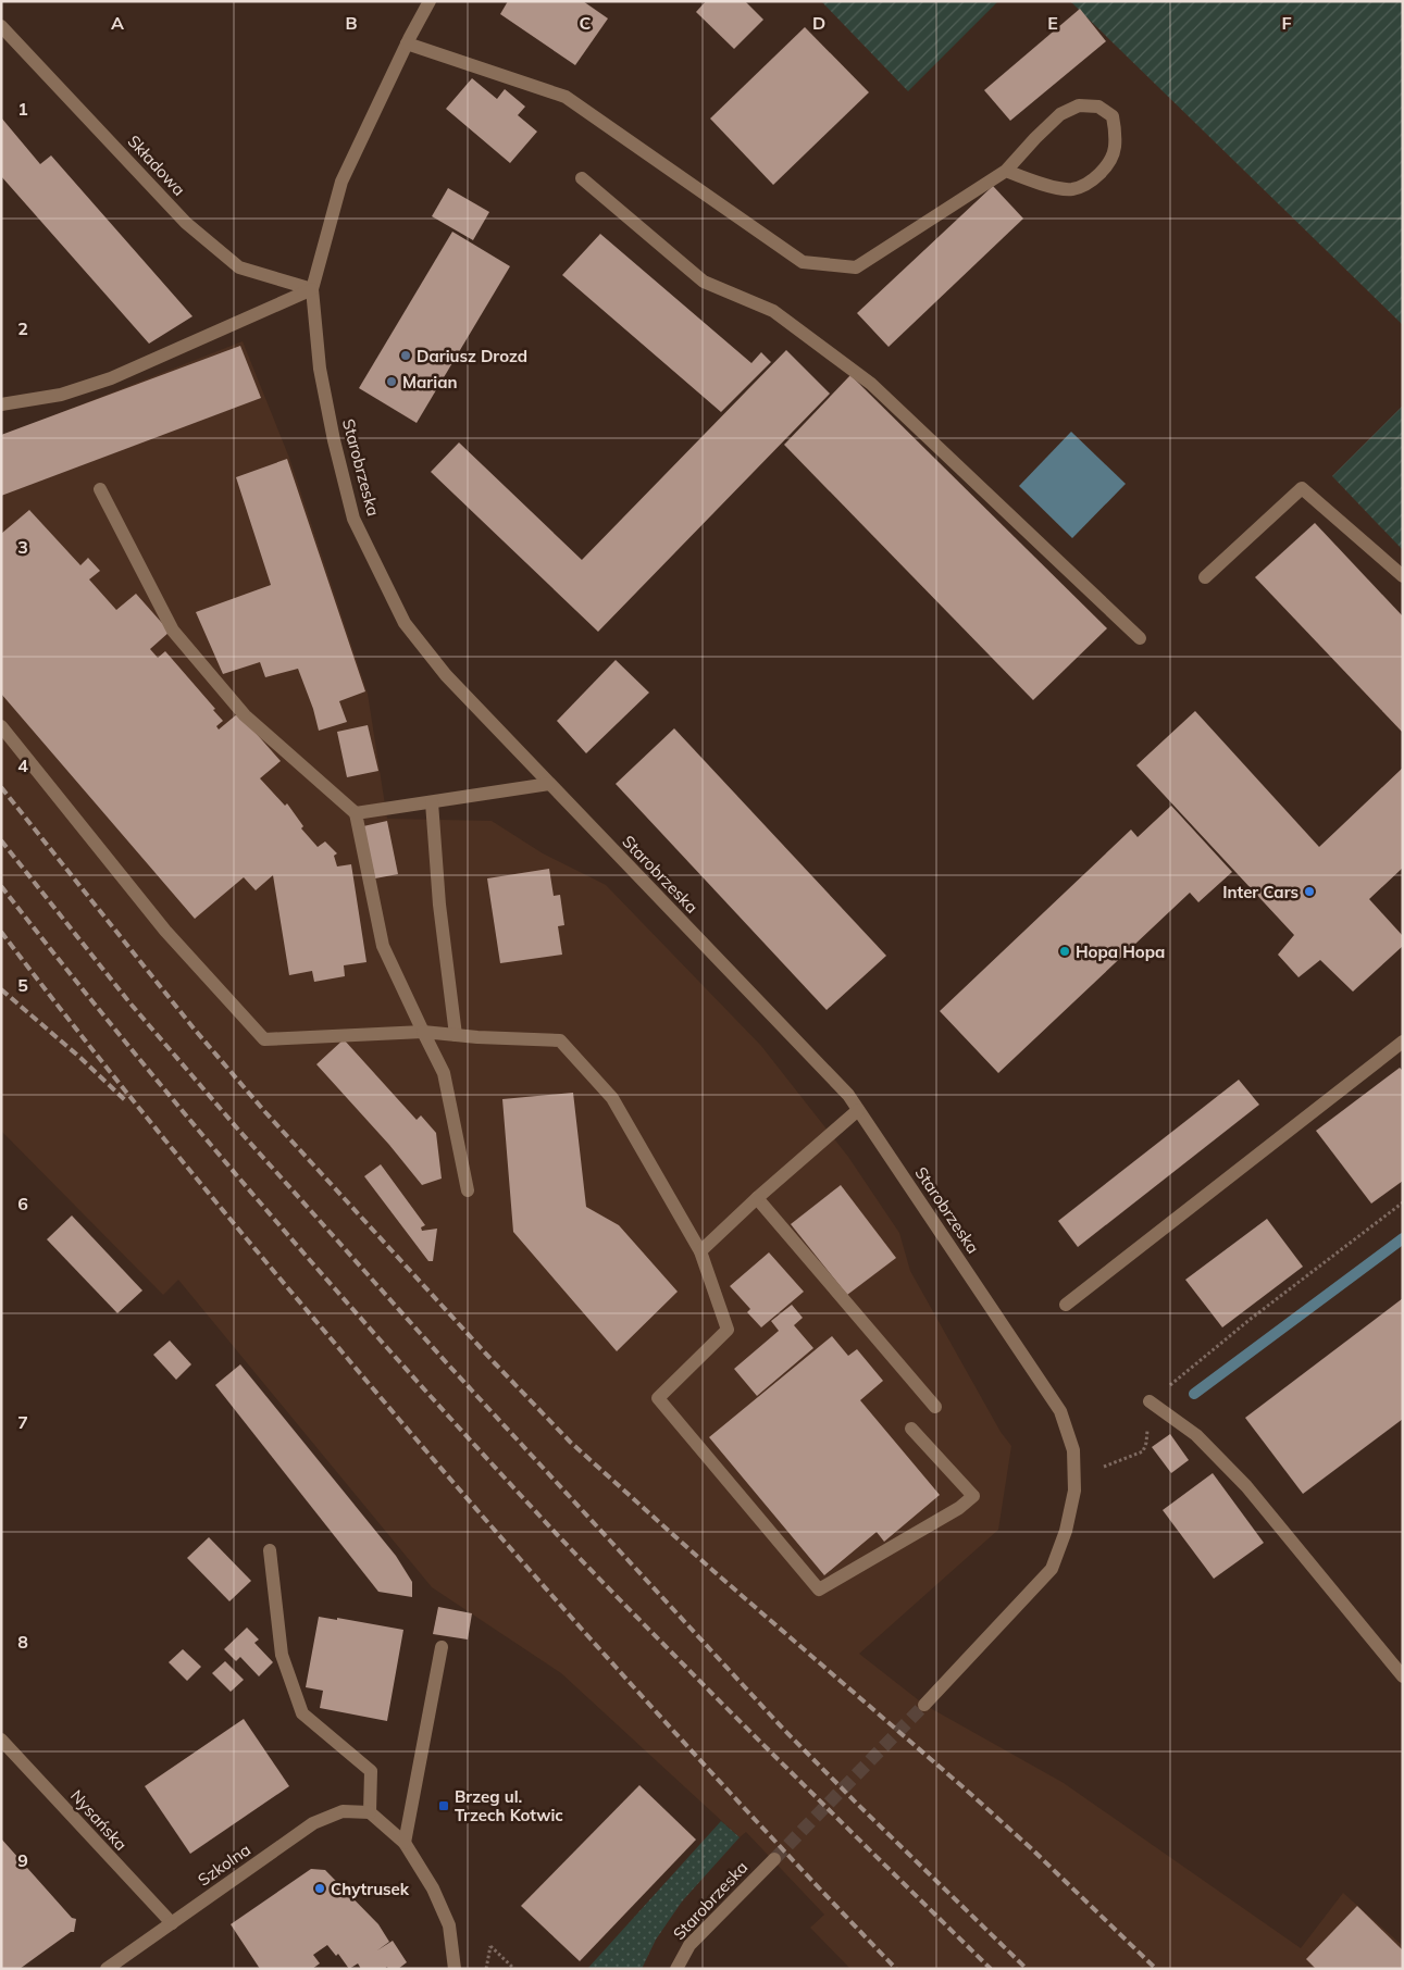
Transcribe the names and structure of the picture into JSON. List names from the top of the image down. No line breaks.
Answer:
{"streets":{"street":["Składowa","Starobrzeska","Nysańska","Szkolna"]},"crossings":[["Składowa","Starobrzeska"],["Nysańska","Szkolna"]],"places":{"other":["Dariusz Drozd","Marian","Inter Cars","Hopa Hopa","Chytrusek"],"transit":["Brzeg ul. Trzech Kotwic"]},"grid":{"columns":["A","B","C","D","E","F"],"rows":["1","2","3","4","5","6","7","8","9"]}}
